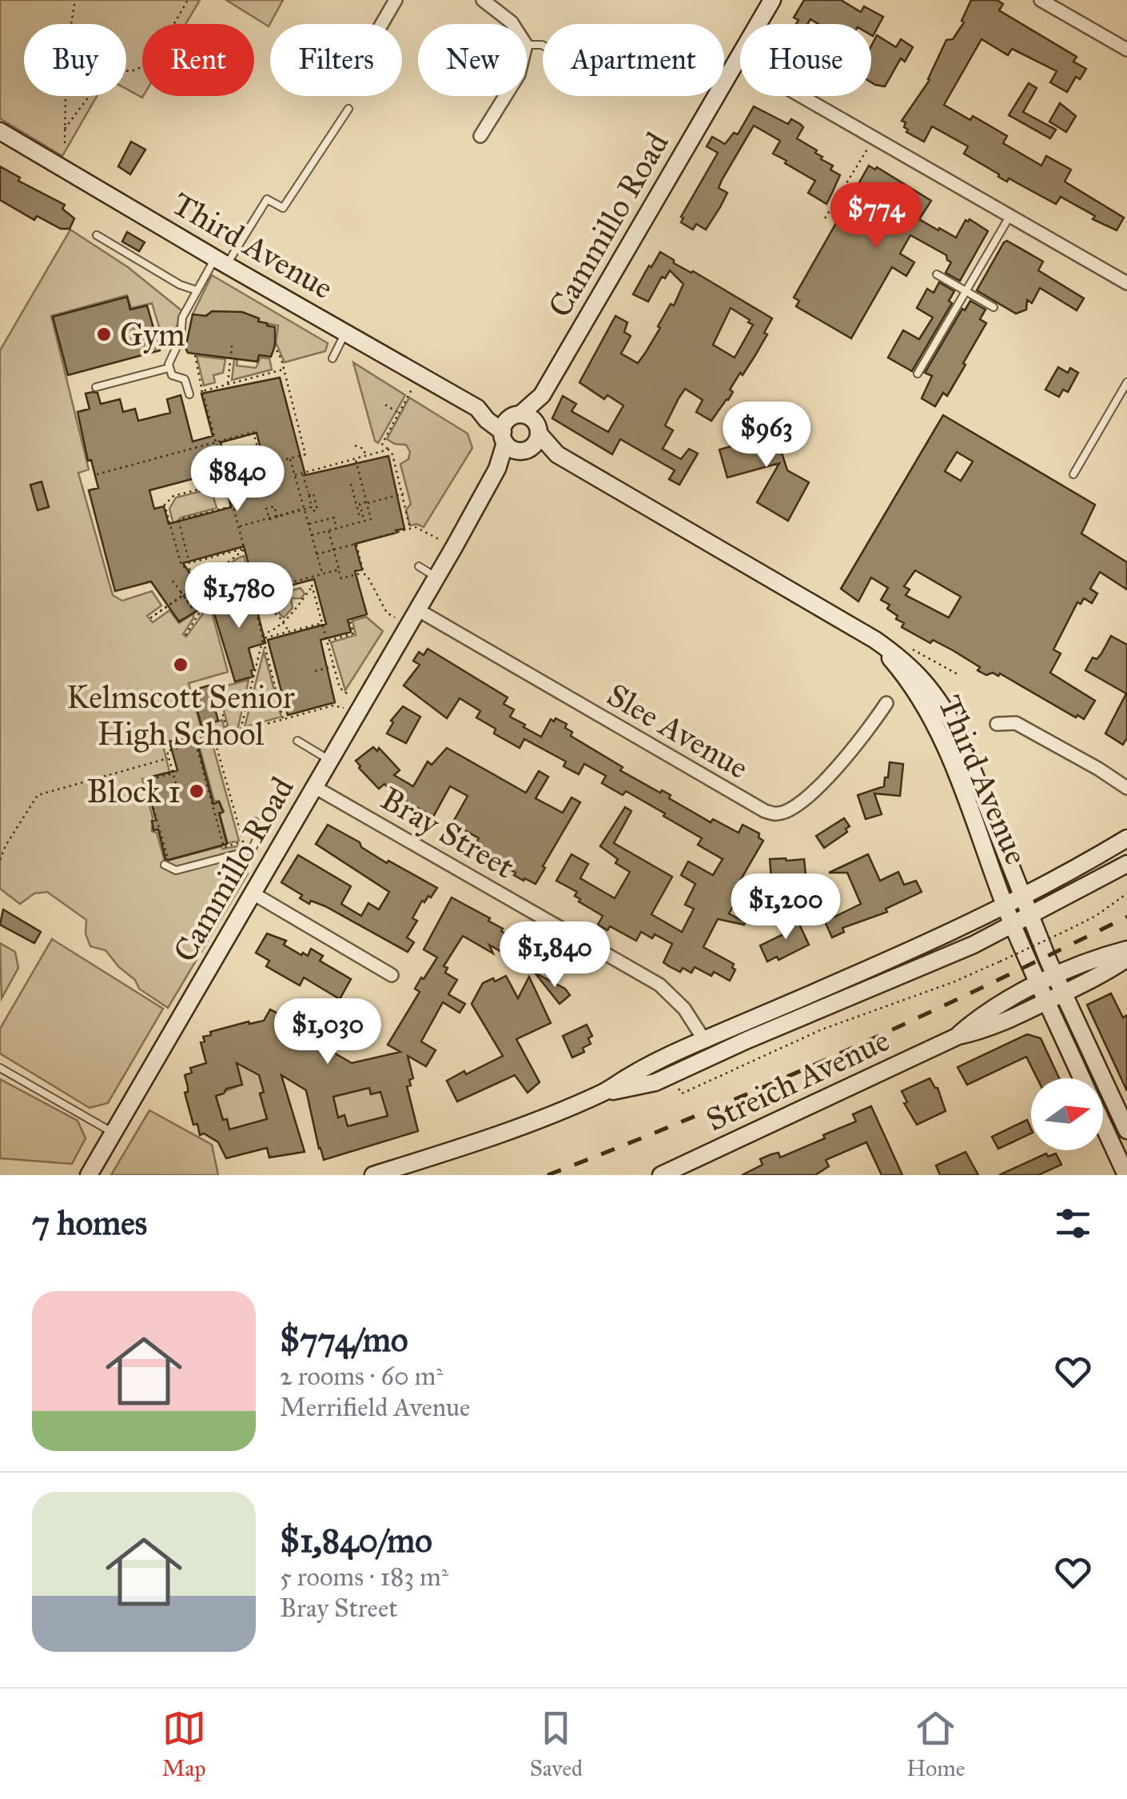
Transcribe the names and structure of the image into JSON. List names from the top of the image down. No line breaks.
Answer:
{"streets":{"main road":["Cammillo Road","Third Avenue","Streich Avenue"],"street":["Slee Avenue","Bray Street"]},"crossings":[["Cammillo Road","Third Avenue"],["Cammillo Road","Slee Avenue"],["Cammillo Road","Bray Street"],["Third Avenue","Streich Avenue"]],"places":["Gym","Kelmscott Senior High School","Block 1"],"north":"right","page":{"chip":["Buy","Rent","Filters","New","Apartment","House"],"price":["$774","$963","$840","$1,780","$1,200","$1,840","$1,030"],"heading":"7 homes","list":[{"name":"$774/mo","note":"2 rooms · 60 m² · Merrifield Avenue"},{"name":"$1,840/mo","note":"5 rooms · 183 m² · Bray Street"}],"tabs":["Map","Saved","Home"]}}
